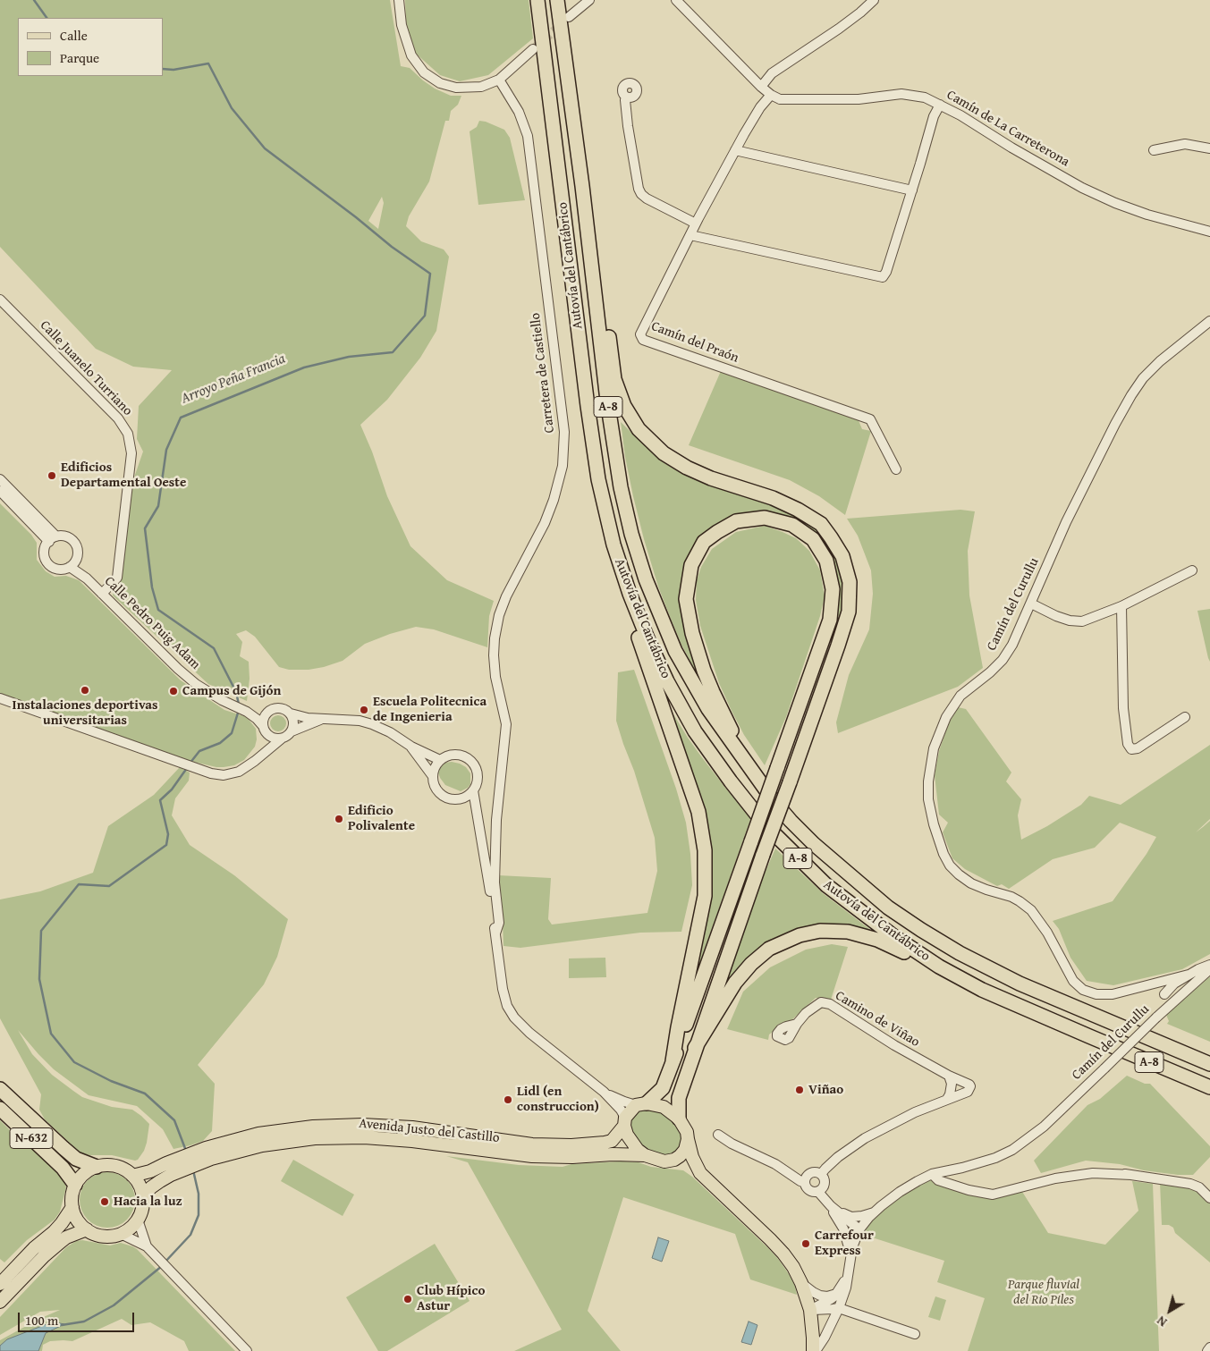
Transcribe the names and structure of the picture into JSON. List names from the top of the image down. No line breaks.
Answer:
{"streets":{"highway":["Autovía del Cantábrico","A-8","N-632"],"main road":["Avenida Justo del Castillo"],"street":["Camín de La Carreterona","Camín del Praón","Calle Juanelo Turriano","Carretera de Castiello","Camín del Curullu","Calle Pedro Puig Adam","Camino de Viñao"]},"crossings":[["Camín de La Carreterona","Camín del Praón"],["Calle Juanelo Turriano","Calle Pedro Puig Adam"],["Carretera de Castiello","Avenida Justo del Castillo"],["Avenida Justo del Castillo","N-632"]],"water":["Arroyo Peña Francia"],"parks":["Parque fluvial del Rio Piles"],"places":["Edificios Departamental Oeste","Instalaciones deportivas universitarias","Campus de Gijón","Escuela Politecnica de Ingenieria","Edificio Polivalente","Viñao","Lidl (en construccion)","Hacia la luz","Carrefour Express","Club Hípico Astur"],"legend":["Calle","Parque"],"scale_bar":"100 m","north":"bottom left"}
